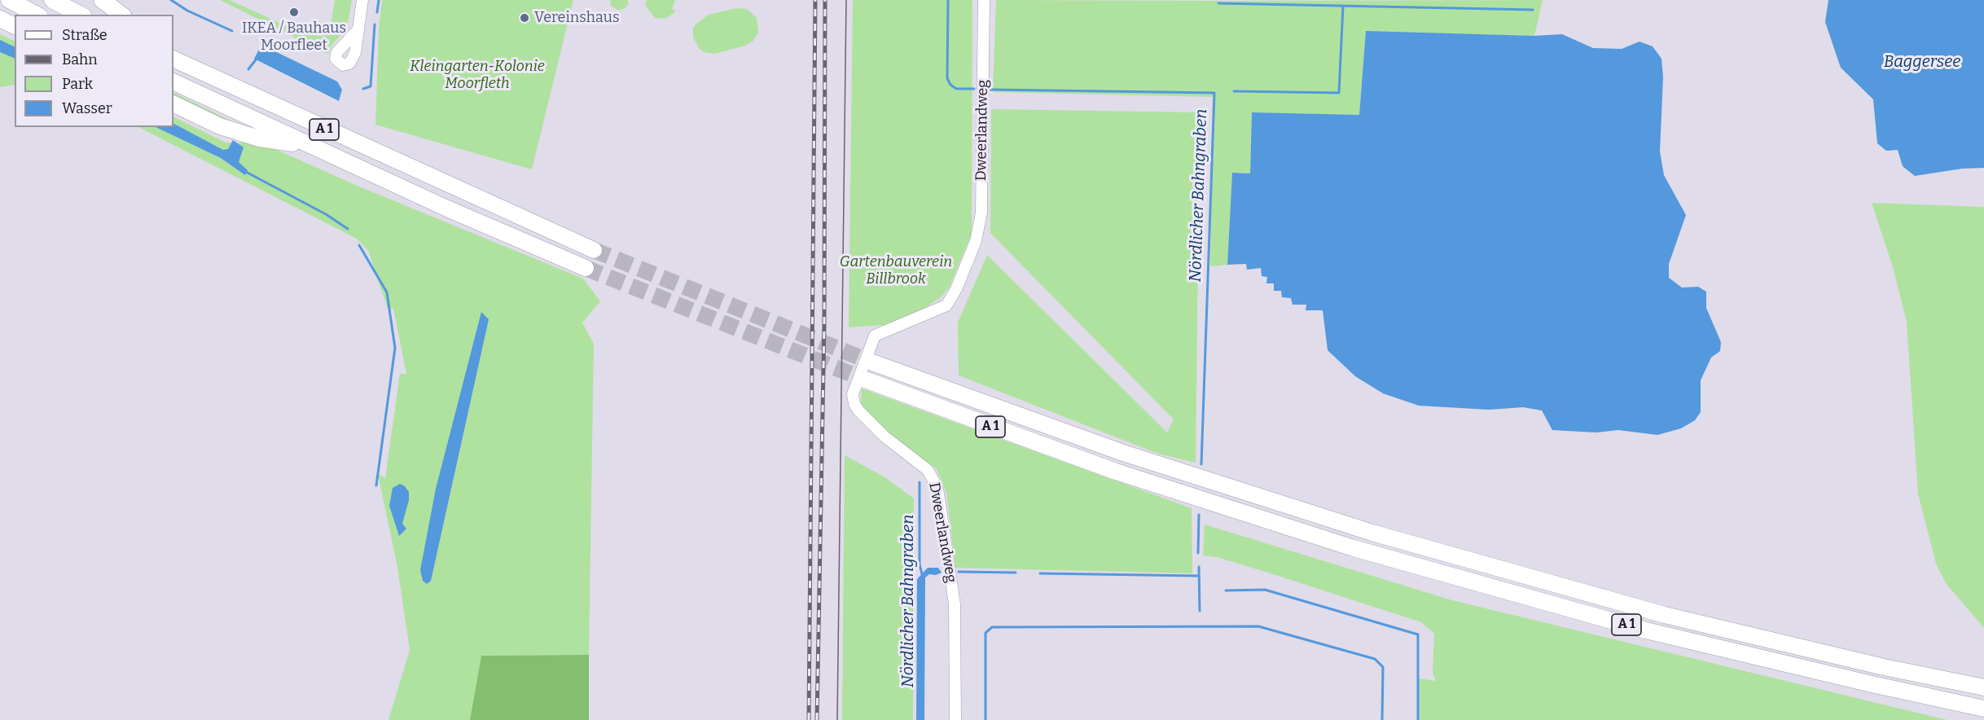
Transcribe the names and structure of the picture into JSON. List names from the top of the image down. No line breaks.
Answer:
{"streets":{"highway":["A 1"],"street":["Dweerlandweg"]},"water":["Baggersee","Nördlicher Bahngraben"],"parks":["Kleingarten-Kolonie Moorfleth","Gartenbauverein Billbrook"],"places":["IKEA / Bauhaus Moorfleet","Vereinshaus"],"legend":["Straße","Bahn","Park","Wasser"]}
